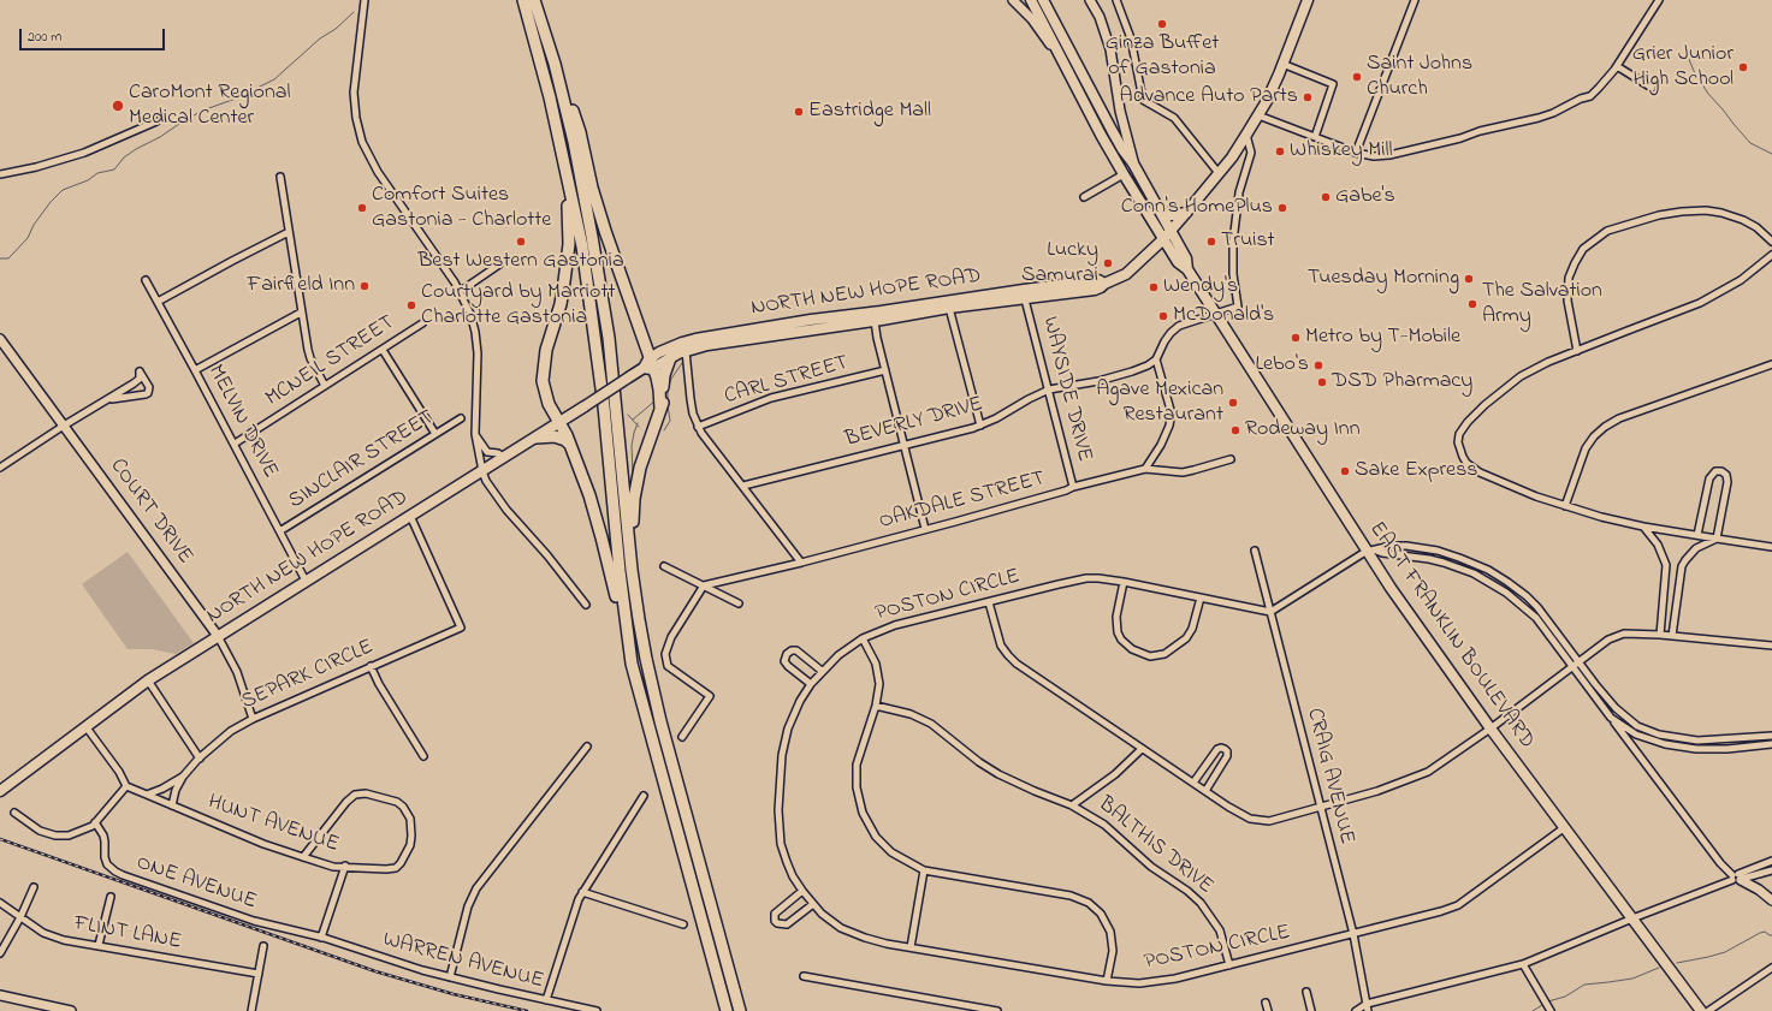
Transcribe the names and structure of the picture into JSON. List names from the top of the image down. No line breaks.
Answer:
{"streets":{"main road":["NORTH NEW HOPE ROAD","EAST FRANKLIN BOULEVARD"],"street":["MCNEIL STREET","CARL STREET","WAYSIDE DRIVE","MELVIN DRIVE","BEVERLY DRIVE","SINCLAIR STREET","OAKDALE STREET","COURT DRIVE","POSTON CIRCLE","SEPARK CIRCLE","CRAIG AVENUE","HUNT AVENUE","BALTHIS DRIVE","ONE AVENUE","FLINT LANE","WARREN AVENUE"]},"crossings":[["NORTH NEW HOPE ROAD","WAYSIDE DRIVE"],["NORTH NEW HOPE ROAD","MELVIN DRIVE"],["NORTH NEW HOPE ROAD","COURT DRIVE"],["NORTH NEW HOPE ROAD","EAST FRANKLIN BOULEVARD"],["NORTH NEW HOPE ROAD","SEPARK CIRCLE"],["MCNEIL STREET","MELVIN DRIVE"],["WAYSIDE DRIVE","BEVERLY DRIVE"],["WAYSIDE DRIVE","OAKDALE STREET"],["MELVIN DRIVE","SINCLAIR STREET"],["COURT DRIVE","SEPARK CIRCLE"],["POSTON CIRCLE","EAST FRANKLIN BOULEVARD"],["POSTON CIRCLE","CRAIG AVENUE"],["POSTON CIRCLE","BALTHIS DRIVE"],["SEPARK CIRCLE","HUNT AVENUE"],["HUNT AVENUE","ONE AVENUE"],["HUNT AVENUE","WARREN AVENUE"],["ONE AVENUE","WARREN AVENUE"]],"places":["Ginza Buffet of Gastonia","Grier Junior High School","Saint Johns Church","Advance Auto Parts","CaroMont Regional Medical Center","Eastridge Mall","Whiskey Mill","Gabe's","Comfort Suites Gastonia - Charlotte","Conn's HomePlus","Best Western Gastonia","Truist","Lucky Samurai","Tuesday Morning","Fairfield Inn","Wendy's","The Salvation Army","Courtyard by Marriott Charlotte Gastonia","McDonald's","Metro by T-Mobile","Lebo's","DSD Pharmacy","Agave Mexican Restaurant","Rodeway Inn","Sake Express"],"scale_bar":"200 m"}
